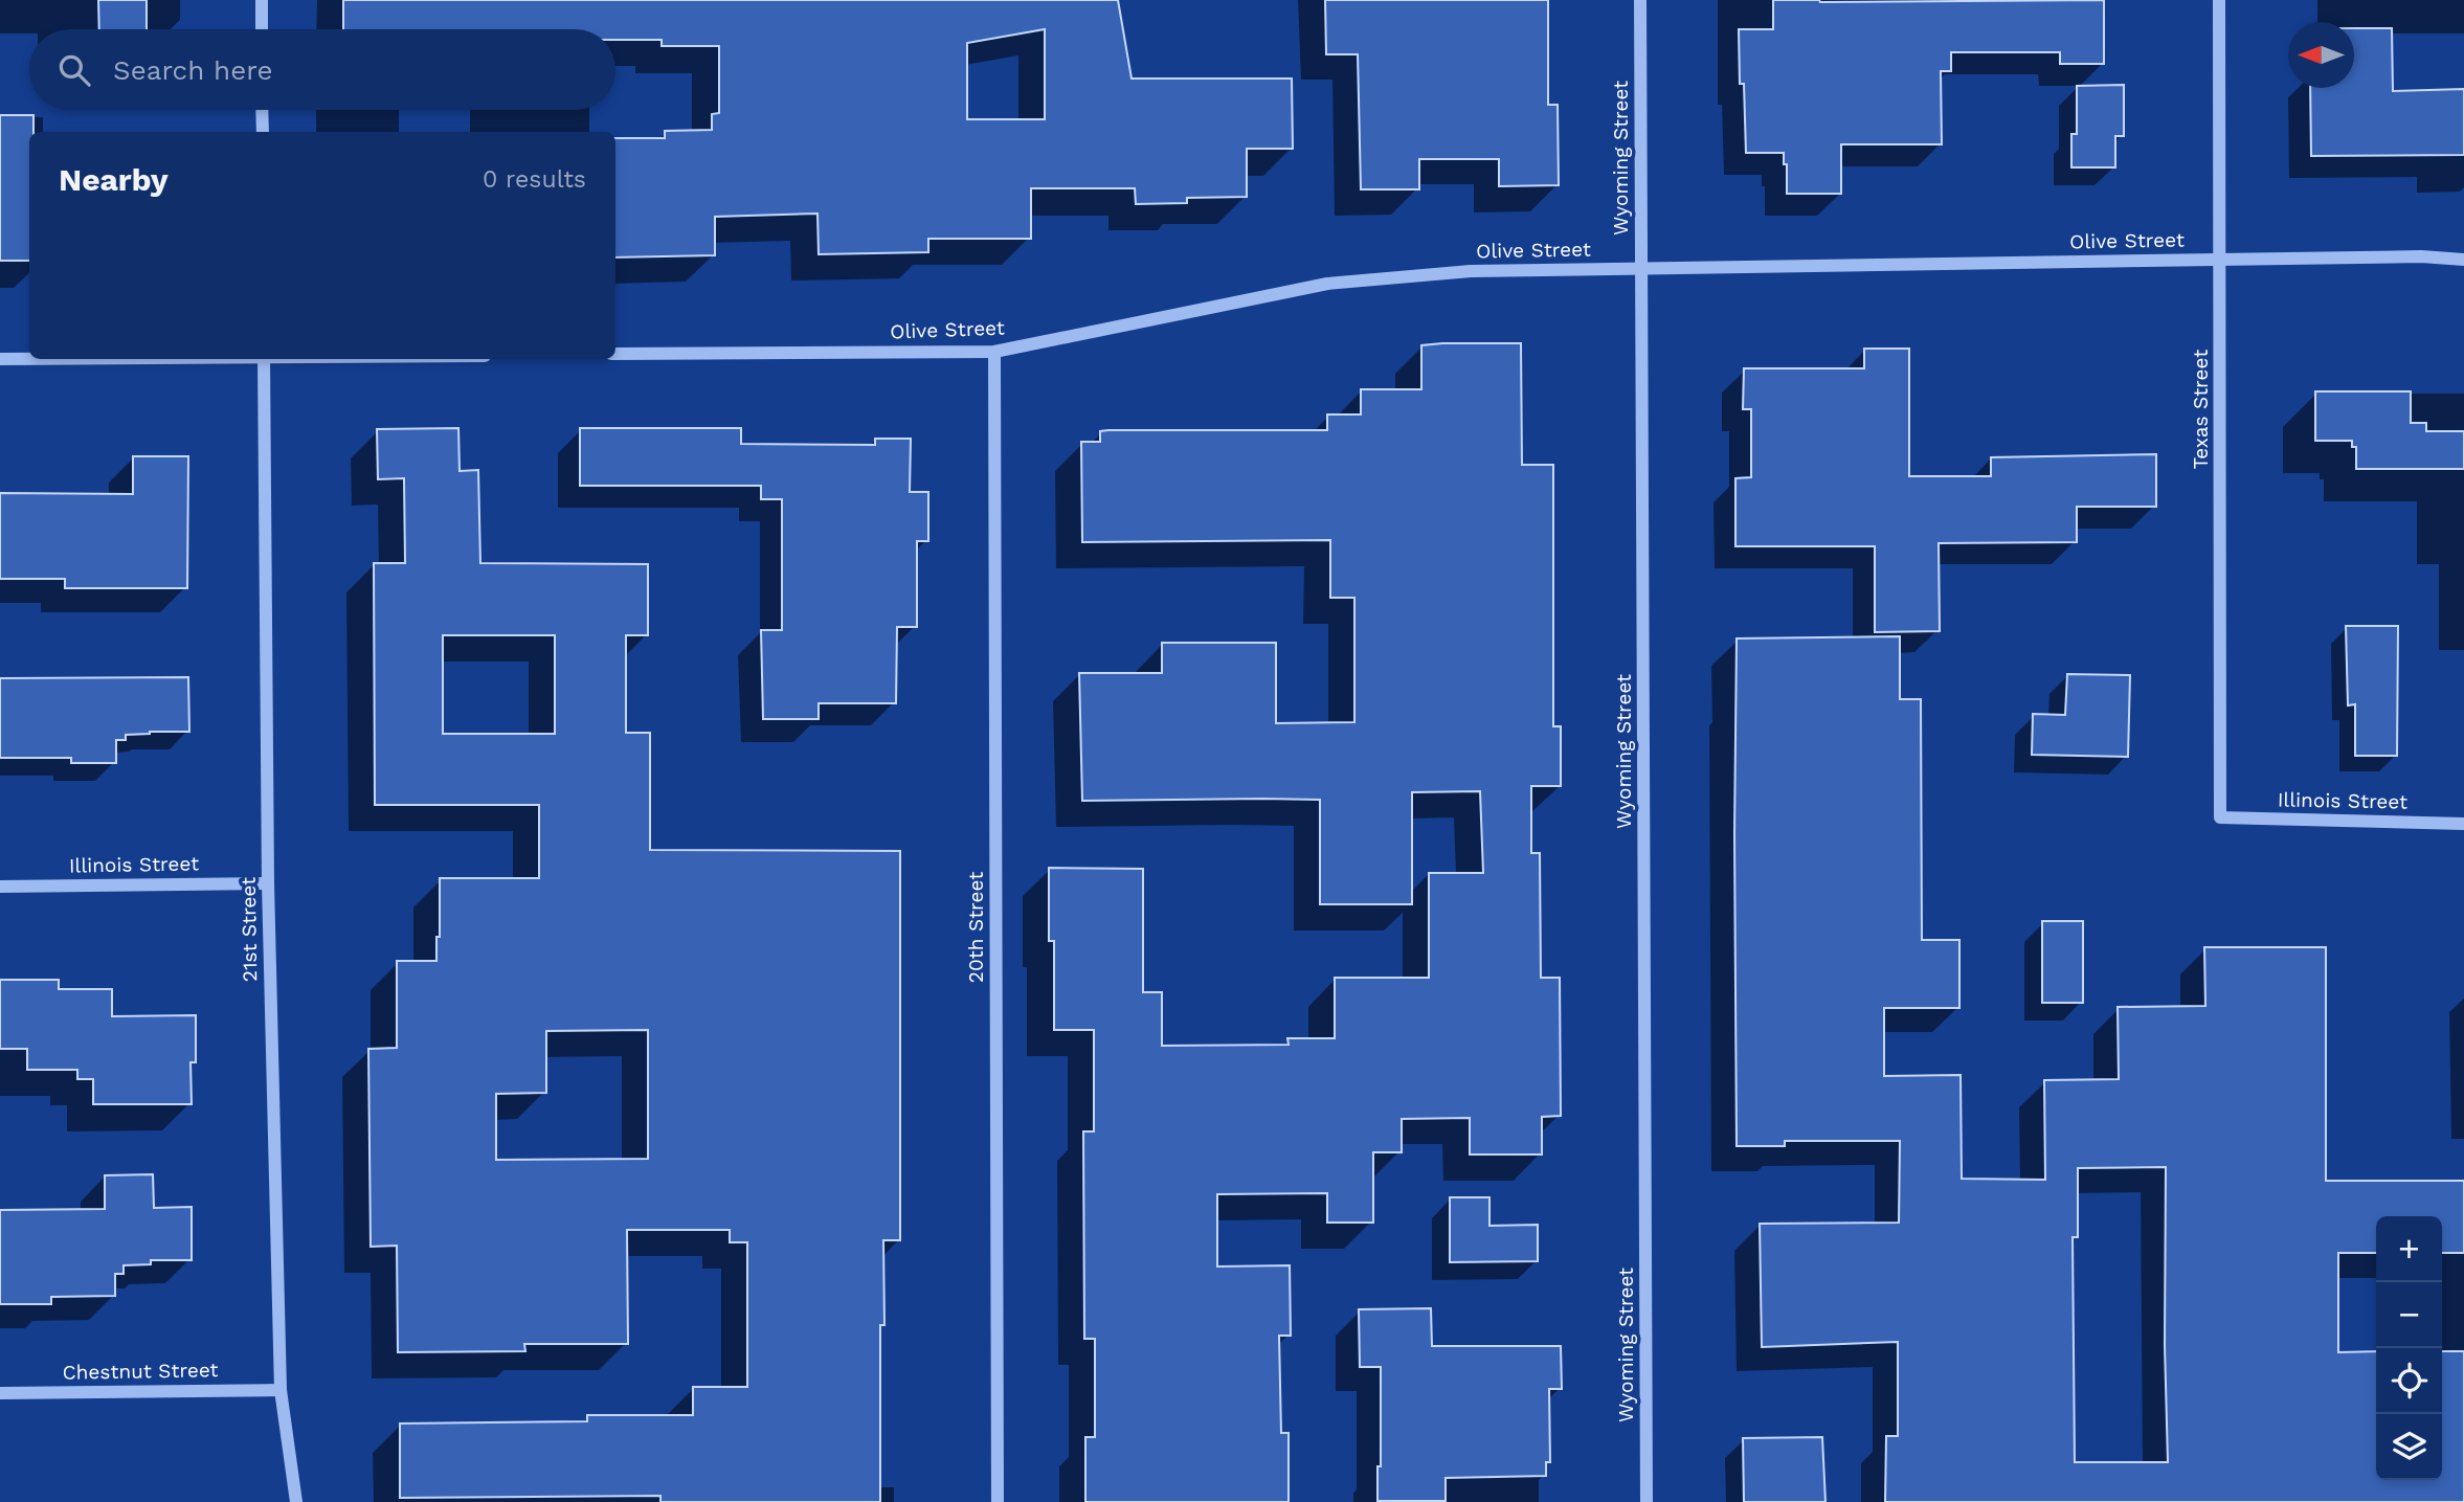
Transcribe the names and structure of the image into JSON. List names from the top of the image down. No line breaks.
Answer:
{"streets":{"street":["Wyoming Street","Olive Street","Texas Street","Illinois Street","20th Street","21st Street","Chestnut Street"]},"crossings":[["Wyoming Street","Olive Street"],["Olive Street","Texas Street"],["Olive Street","20th Street"],["Texas Street","Illinois Street"],["Illinois Street","21st Street"],["21st Street","Chestnut Street"]],"north":"left","page":{"search":"Search here","heading":["Nearby","0 results"],"map_buttons":["+","−"]}}
